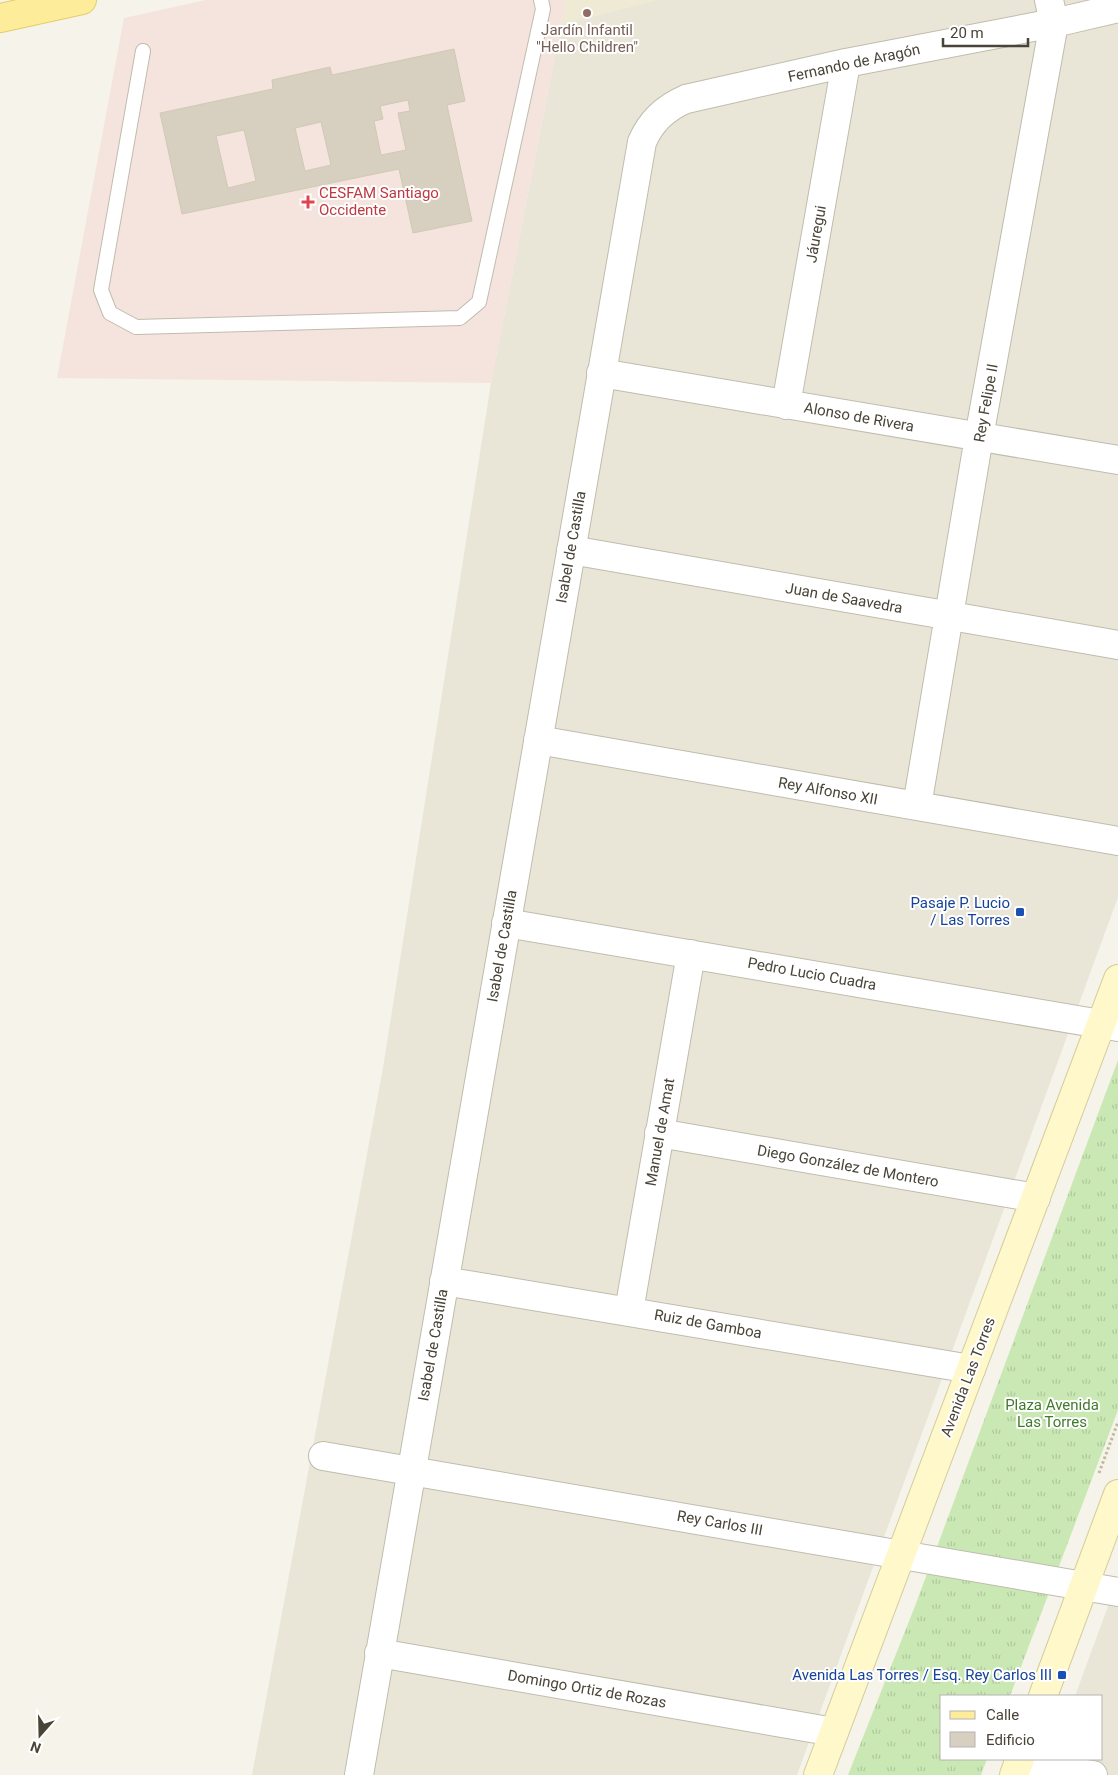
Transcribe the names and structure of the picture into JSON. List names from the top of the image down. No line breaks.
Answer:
{"streets":{"street":["Fernando de Aragón","Jáuregui","Rey Felipe II","Alonso de Rivera","Isabel de Castilla","Juan de Saavedra","Rey Alfonso XII","Pedro Lucio Cuadra","Manuel de Amat","Diego González de Montero","Ruiz de Gamboa","Avenida Las Torres","Rey Carlos III","Domingo Ortiz de Rozas"]},"crossings":[["Fernando de Aragón","Jáuregui"],["Fernando de Aragón","Rey Felipe II"],["Fernando de Aragón","Isabel de Castilla"],["Jáuregui","Alonso de Rivera"],["Rey Felipe II","Alonso de Rivera"],["Rey Felipe II","Juan de Saavedra"],["Rey Felipe II","Rey Alfonso XII"],["Alonso de Rivera","Isabel de Castilla"],["Isabel de Castilla","Juan de Saavedra"],["Isabel de Castilla","Rey Alfonso XII"],["Isabel de Castilla","Pedro Lucio Cuadra"],["Isabel de Castilla","Ruiz de Gamboa"],["Isabel de Castilla","Rey Carlos III"],["Isabel de Castilla","Domingo Ortiz de Rozas"],["Pedro Lucio Cuadra","Manuel de Amat"],["Pedro Lucio Cuadra","Avenida Las Torres"],["Manuel de Amat","Diego González de Montero"],["Manuel de Amat","Ruiz de Gamboa"],["Diego González de Montero","Avenida Las Torres"],["Ruiz de Gamboa","Avenida Las Torres"],["Avenida Las Torres","Rey Carlos III"],["Avenida Las Torres","Domingo Ortiz de Rozas"]],"parks":["Plaza Avenida Las Torres"],"places":{"other":["Jardín Infantil \"Hello Children\""],"health":["CESFAM Santiago Occidente"],"transit":["Pasaje P. Lucio / Las Torres","Avenida Las Torres / Esq. Rey Carlos III"]},"legend":["Calle","Edificio"],"scale_bar":"20 m","north":"bottom"}
